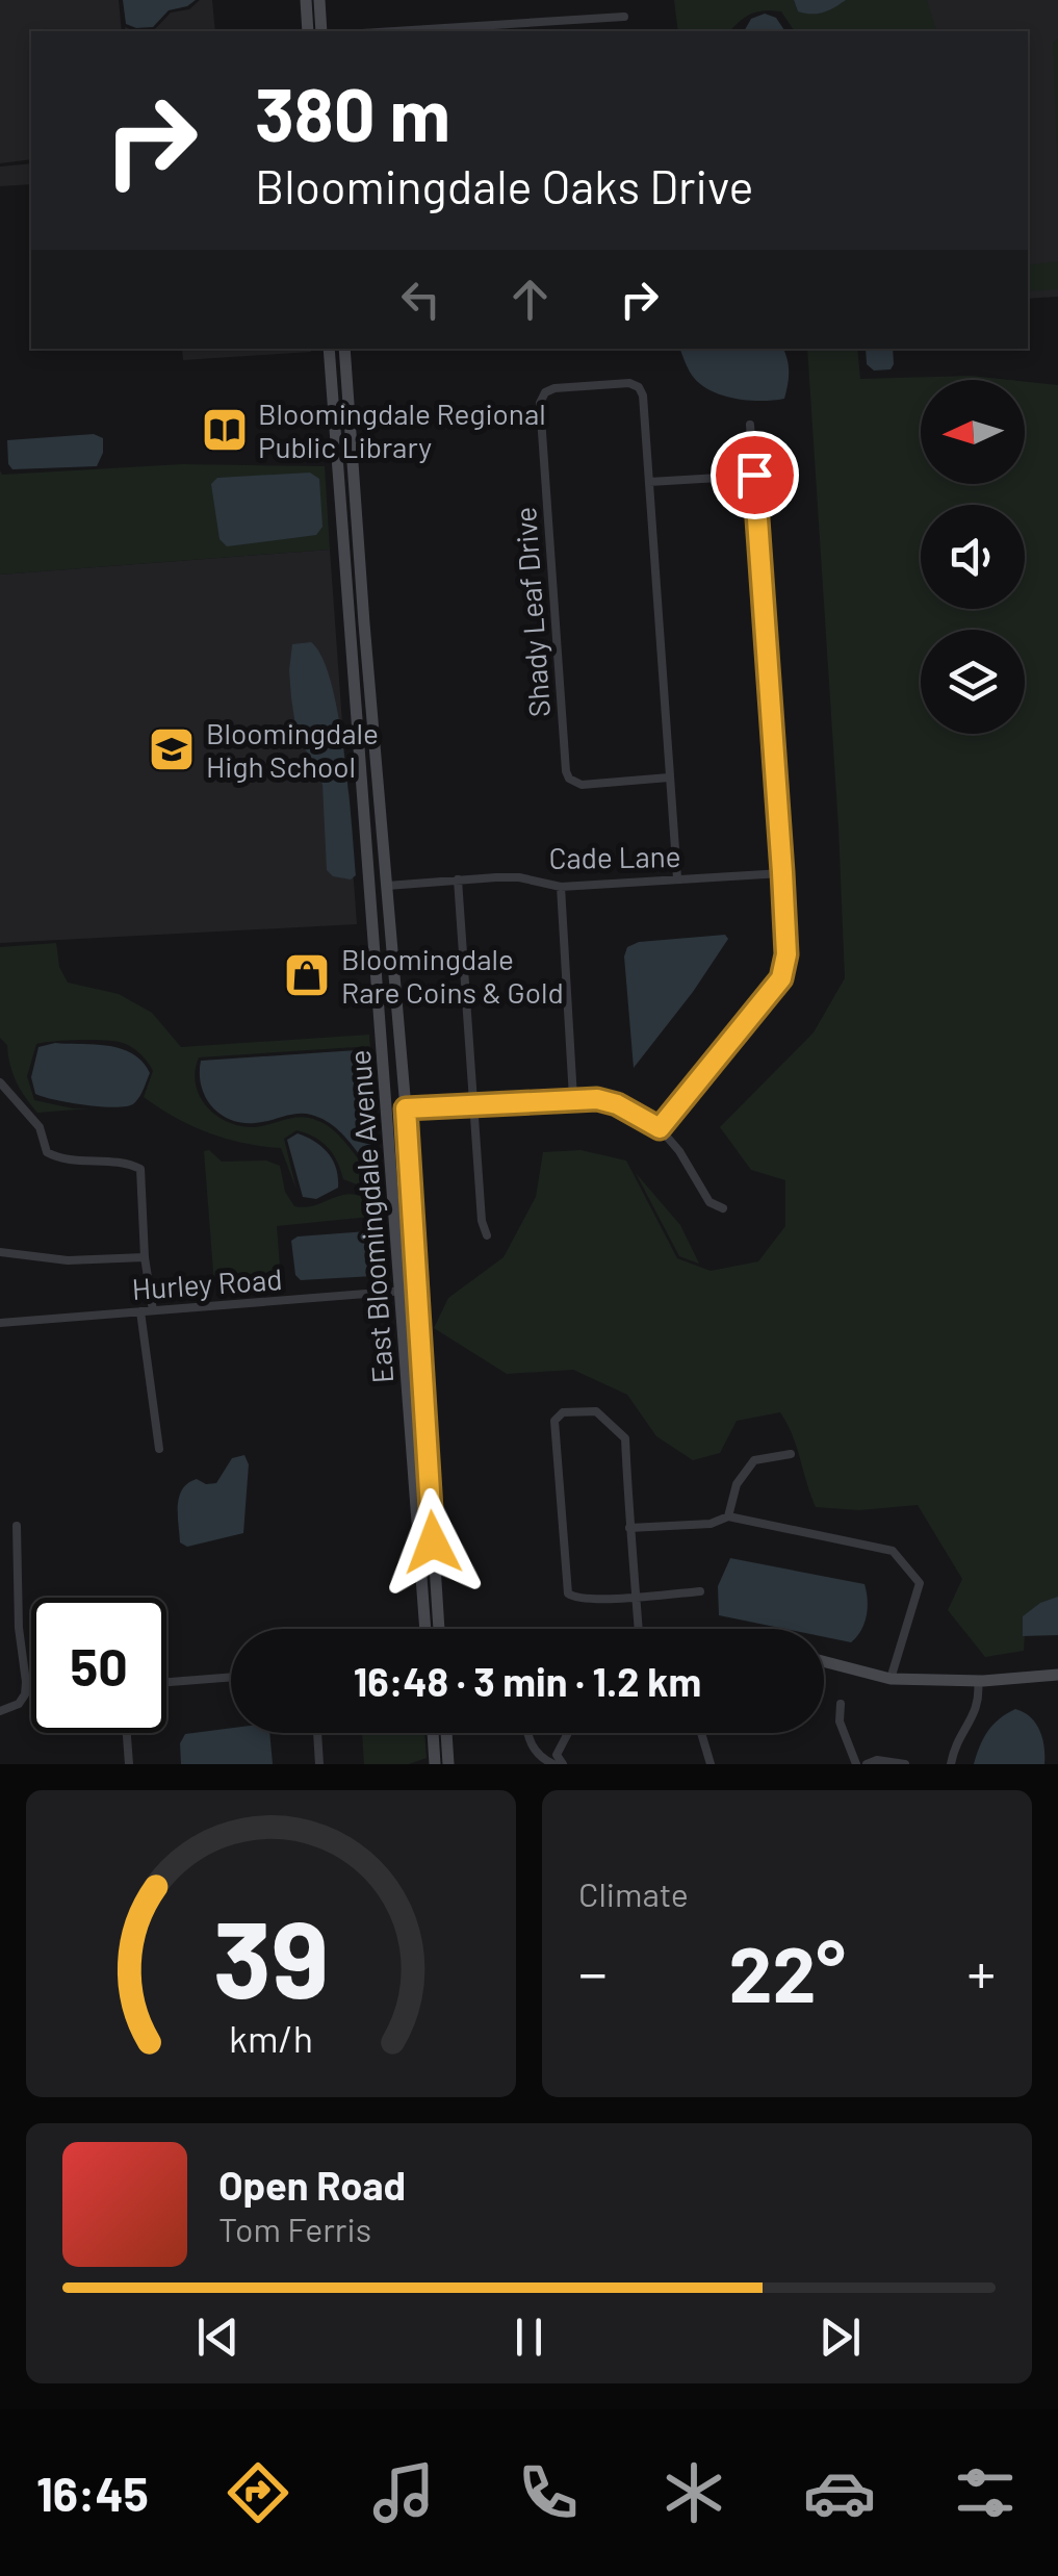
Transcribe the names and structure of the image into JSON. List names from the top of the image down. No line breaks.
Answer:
{"streets":{"main road":["East Bloomingdale Avenue"],"street":["Shady Leaf Drive","Cade Lane","Hurley Road"]},"crossings":[["Shady Leaf Drive","Cade Lane"],["Cade Lane","East Bloomingdale Avenue"],["East Bloomingdale Avenue","Hurley Road"]],"places":{"library":["Bloomingdale Regional Public Library"],"school or university":["Bloomingdale High School"],"shop":["Bloomingdale Rare Coins & Gold"]},"north":"left","page":{"turn":["380 m","Bloomingdale Oaks Drive"],"limit":"50","trip":"16:48 · 3 min · 1.2 km","tile":"Climate","heat":["−","22°","+"],"song":["Open Road","Tom Ferris"],"tabs":"16:45","gauge":["39","km/h"]}}
